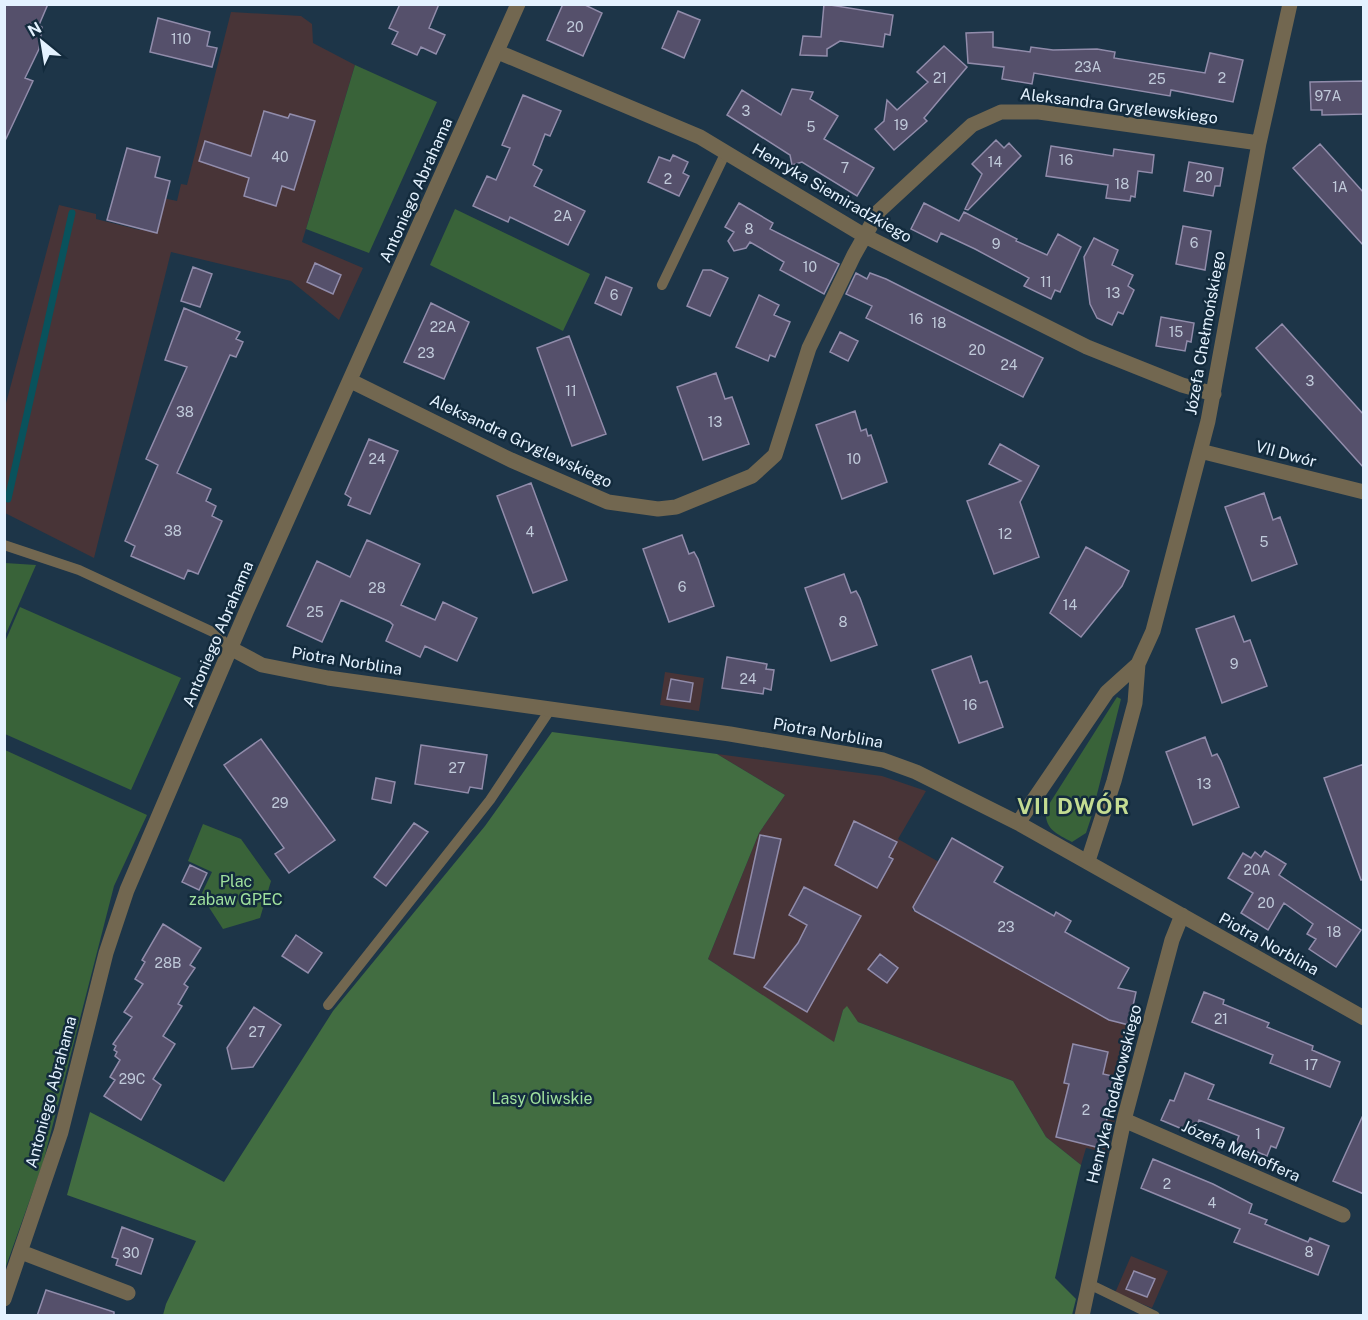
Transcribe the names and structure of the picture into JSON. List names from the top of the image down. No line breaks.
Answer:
{"streets":{"street":["Aleksandra Gryglewskiego","Antoniego Abrahama","Henryka Siemiradzkiego","Józefa Chełmońskiego","VII Dwór","Piotra Norblina","Henryka Rodakowskiego","Józefa Mehoffera"]},"crossings":[["Aleksandra Gryglewskiego","Antoniego Abrahama"],["Aleksandra Gryglewskiego","Henryka Siemiradzkiego"],["Aleksandra Gryglewskiego","Józefa Chełmońskiego"],["Antoniego Abrahama","Henryka Siemiradzkiego"],["Antoniego Abrahama","Piotra Norblina"],["Henryka Siemiradzkiego","Józefa Chełmońskiego"],["Józefa Chełmońskiego","VII Dwór"],["Józefa Chełmońskiego","Piotra Norblina"],["Piotra Norblina","Henryka Rodakowskiego"],["Henryka Rodakowskiego","Józefa Mehoffera"]],"districts":["VII DWÓR"],"parks":["Plac zabaw GPEC","Lasy Oliwskie"],"house_numbers":["20","110","23A","21","2","25","97A","3","19","5","40","16","14","7","20","2","18","1A","2A","8","6","9","10","11","13","6","16","18","22A","15","20","23","24","3","11","38","13","24","10","38","4","12","5","6","28","14","25","8","9","24","16","27","13","29","20A","20","23","18","28B","21","27","17","29C","2","1","2","4","8","30"],"north":"top left"}
